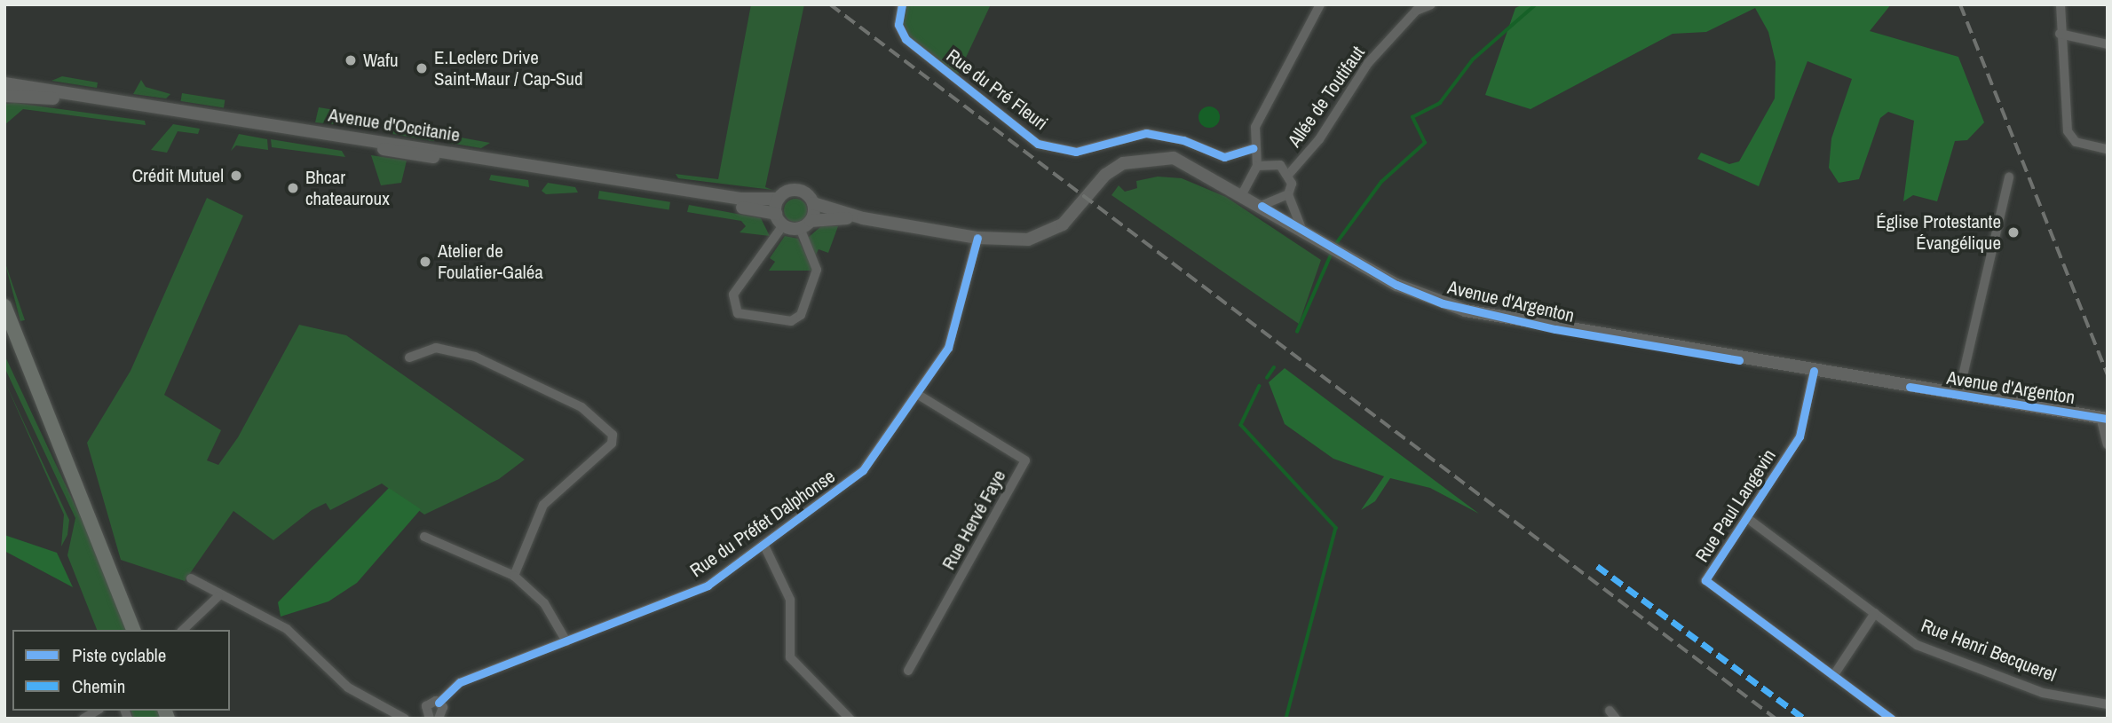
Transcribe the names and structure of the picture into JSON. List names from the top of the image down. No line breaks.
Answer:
{"streets":{"main road":["Avenue d'Occitanie","Avenue d'Argenton"],"street":["Rue du Pré Fleuri","Allée de Toutifaut","Rue Paul Langevin","Rue Hervé Faye","Rue du Préfet Dalphonse","Rue Henri Becquerel"]},"crossings":[["Allée de Toutifaut","Avenue d'Argenton"],["Avenue d'Occitanie","Avenue d'Argenton"],["Avenue d'Occitanie","Rue du Préfet Dalphonse"],["Avenue d'Argenton","Rue Paul Langevin"],["Avenue d'Argenton","Rue du Préfet Dalphonse"],["Rue Paul Langevin","Rue Henri Becquerel"],["Rue Hervé Faye","Rue du Préfet Dalphonse"]],"places":["Wafu","E.Leclerc Drive Saint-Maur / Cap-Sud","Crédit Mutuel","Bhcar chateauroux","Église Protestante Évangélique","Atelier de Foulatier-Galéa"],"legend":["Piste cyclable","Chemin"]}
